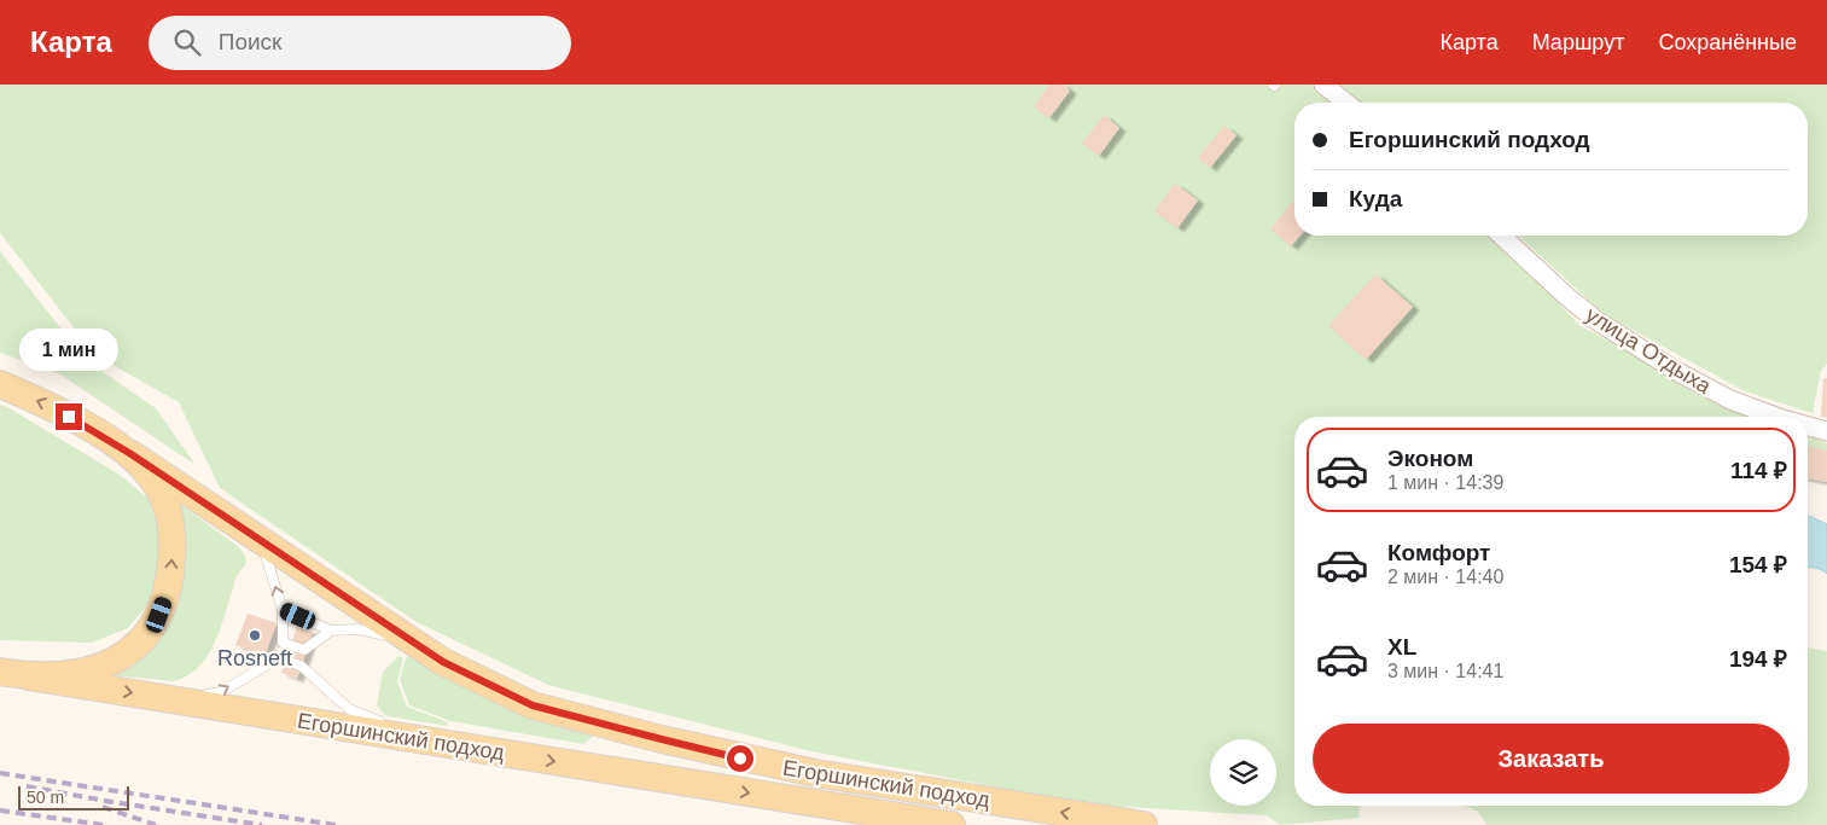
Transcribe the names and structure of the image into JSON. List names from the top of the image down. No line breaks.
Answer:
{"streets":{"main road":["Егоршинский подход"],"street":["улица Отдыха"]},"places":["Rosneft"],"scale_bar":"50 m","page":{"header":"Карта","search":"Поиск","nav":["Карта","Маршрут","Сохранённые"],"banner":["Егоршинский подход","Куда"],"bubble":"1 мин","list":[{"name":"Эконом","note":"1 мин · 14:39","value":"114 ₽"},{"name":"Комфорт","note":"2 мин · 14:40","value":"154 ₽"},{"name":"XL","note":"3 мин · 14:41","value":"194 ₽"}],"buttons":"Заказать","scale":"50 m"}}
